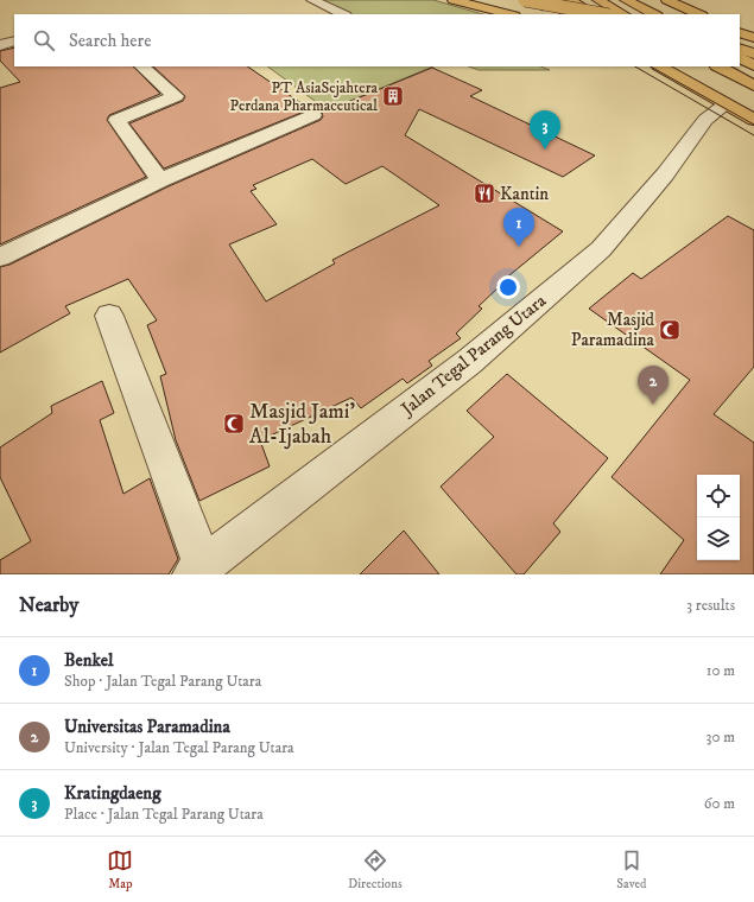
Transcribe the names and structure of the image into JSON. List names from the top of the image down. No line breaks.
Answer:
{"streets":{"street":["Jalan Tegal Parang Utara"]},"places":{"building":["PT AsiaSejahtera Perdana Pharmaceutical"],"restaurant":["Kantin"],"mosque":["Masjid Paramadina","Masjid Jami' Al-Ijabah"]},"page":{"search":"Search here","pins":["3","1","2"],"heading":["Nearby","3 results"],"list":[{"mark":"1","name":"Benkel","note":"Shop · Jalan Tegal Parang Utara","value":"10 m"},{"mark":"2","name":"Universitas Paramadina","note":"University · Jalan Tegal Parang Utara","value":"30 m"},{"mark":"3","name":"Kratingdaeng","note":"Place · Jalan Tegal Parang Utara","value":"60 m"}],"nav":["Map","Directions","Saved"]}}
